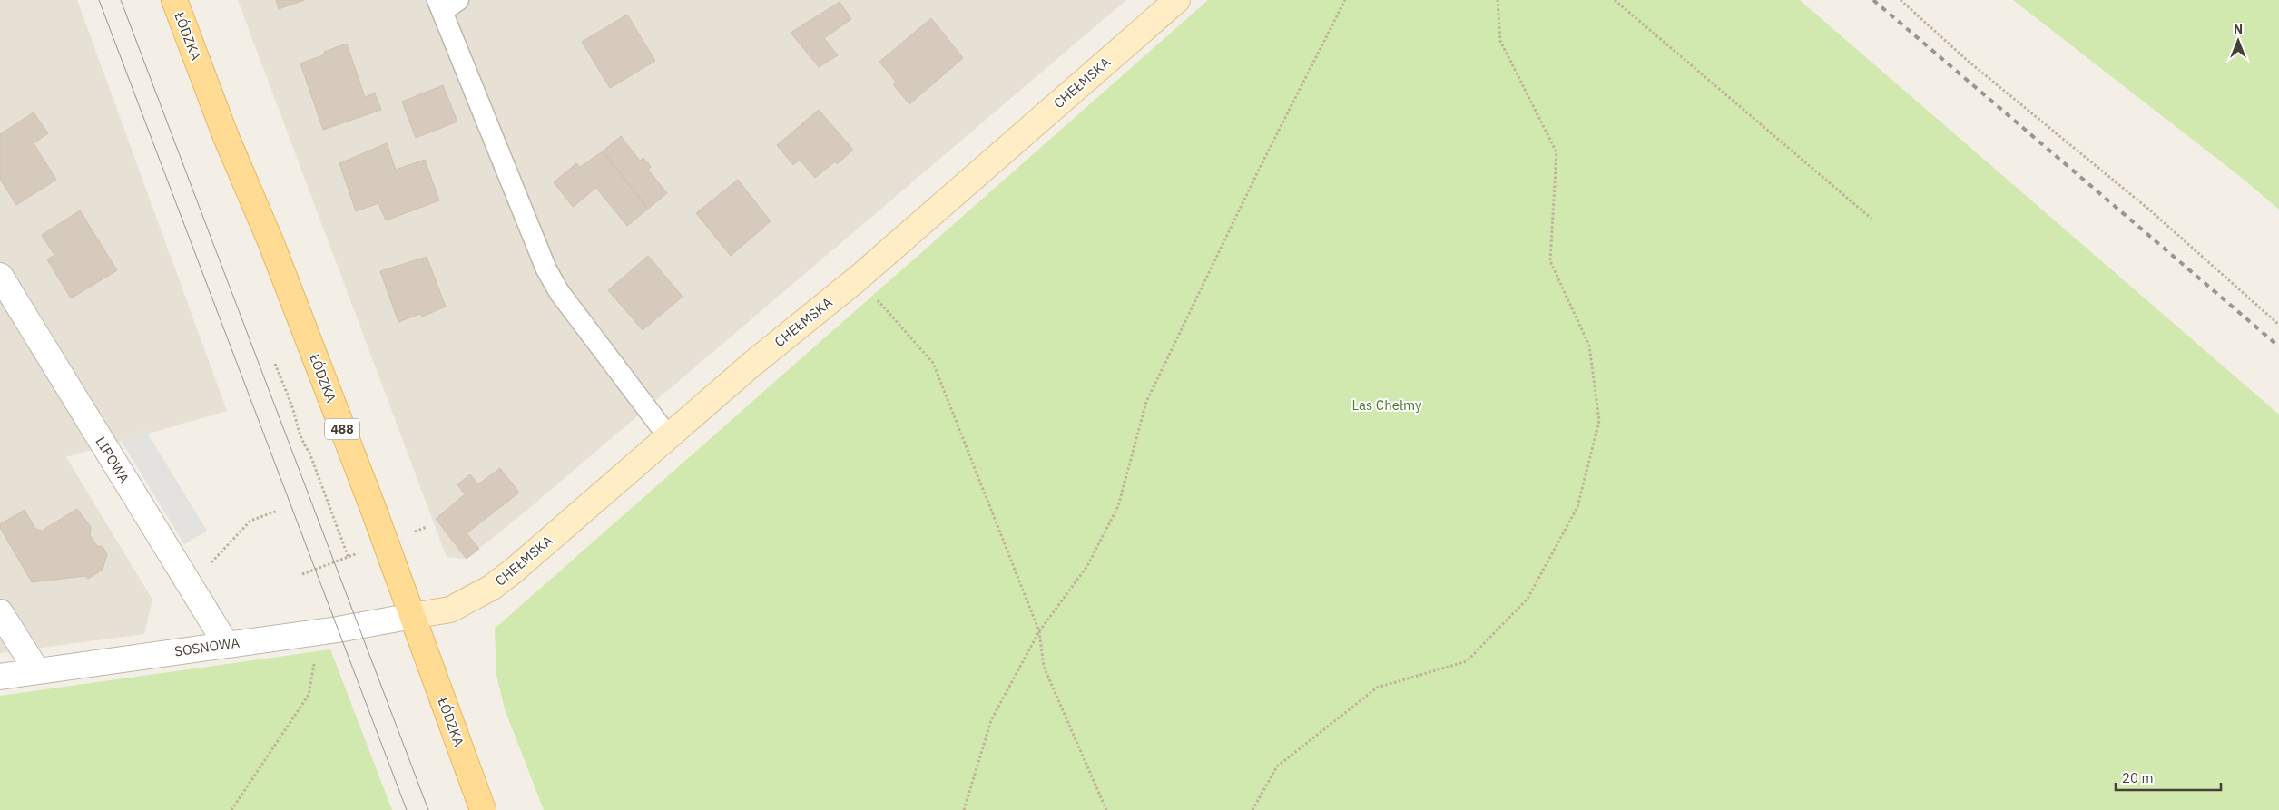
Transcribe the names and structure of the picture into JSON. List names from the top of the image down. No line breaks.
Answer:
{"streets":{"main road":["ŁÓDZKA","488"],"street":["CHEŁMSKA","LIPOWA","SOSNOWA"]},"crossings":[["ŁÓDZKA","CHEŁMSKA"],["ŁÓDZKA","SOSNOWA"],["CHEŁMSKA","SOSNOWA"],["LIPOWA","SOSNOWA"]],"parks":["Las Chełmy"],"scale_bar":"20 m","north":"top"}
